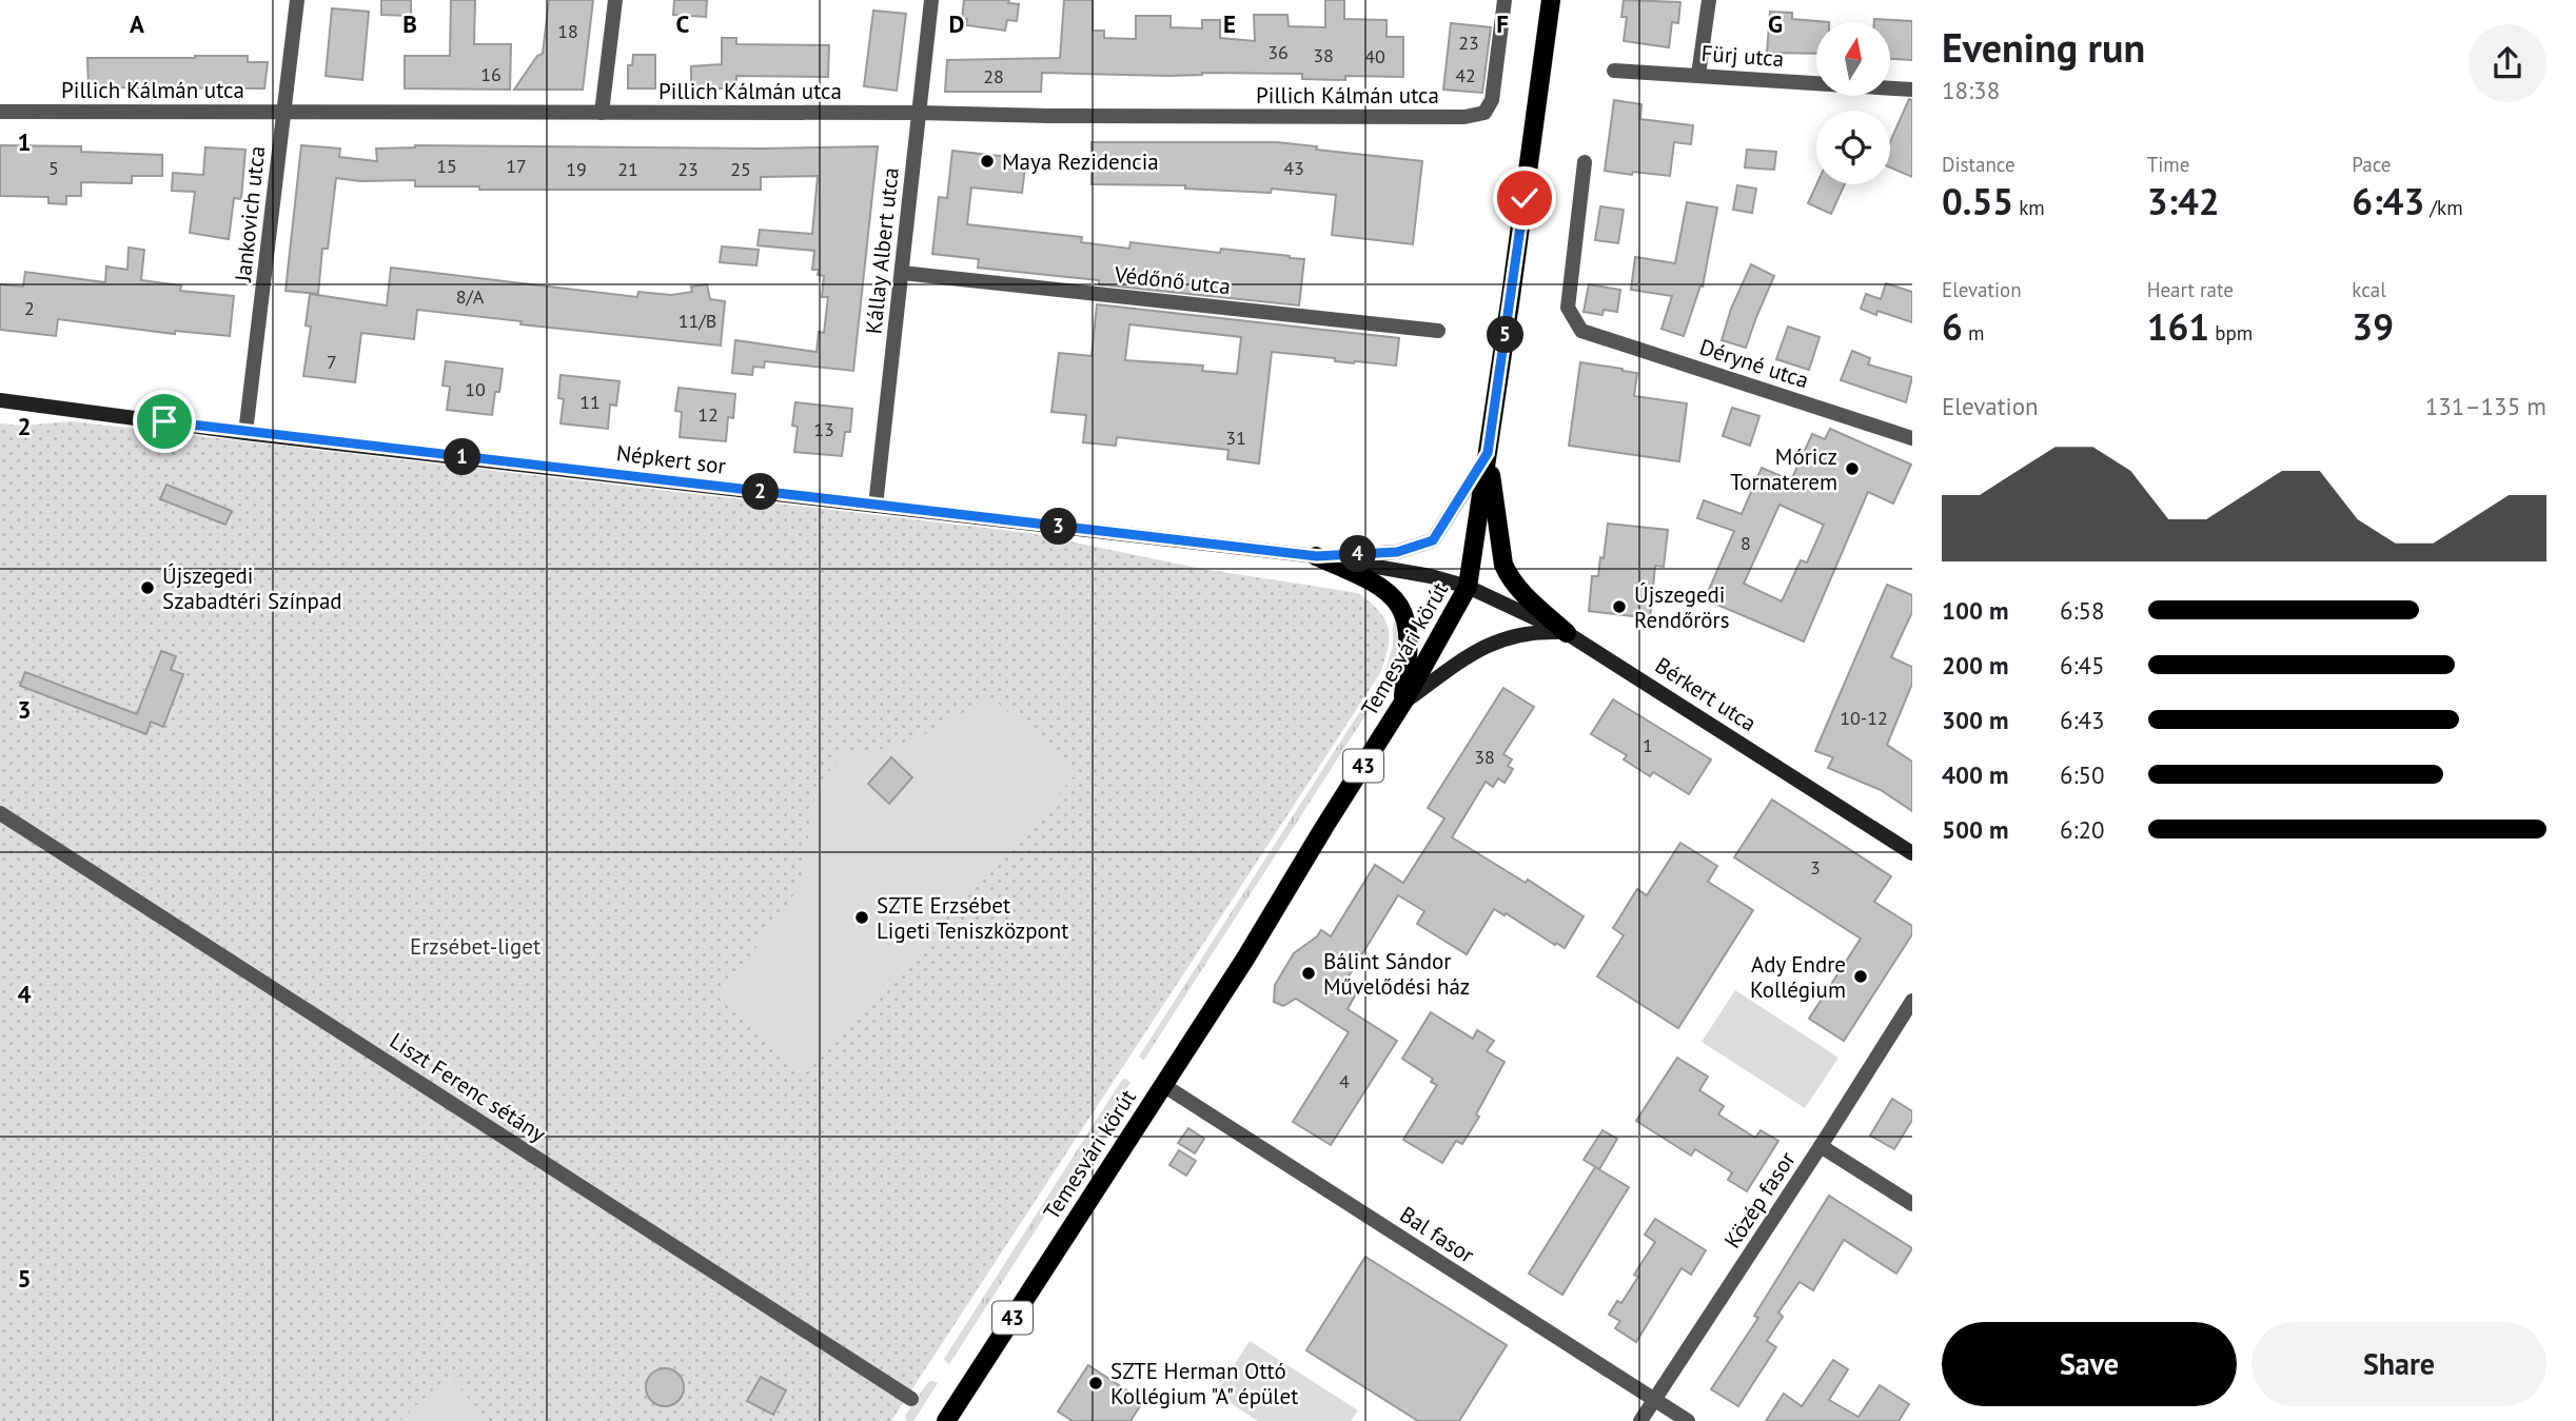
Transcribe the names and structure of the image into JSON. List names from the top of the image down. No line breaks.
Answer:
{"streets":{"main road":["Temesvári körút","43"],"street":["Fürj utca","Pillich Kálmán utca","Jankovich utca","Kállay Albert utca","Védőnő utca","Déryné utca","Népkert sor","Bérkert utca","Liszt Ferenc sétány","Közép fasor","Bal fasor"]},"crossings":[["Pillich Kálmán utca","Jankovich utca"],["Pillich Kálmán utca","Kállay Albert utca"],["Jankovich utca","Népkert sor"],["Kállay Albert utca","Védőnő utca"],["Kállay Albert utca","Népkert sor"],["Népkert sor","Temesvári körút"],["Népkert sor","Bérkert utca"],["Temesvári körút","Bérkert utca"],["Temesvári körút","Bal fasor"],["Közép fasor","Bal fasor"]],"parks":["Erzsébet-liget"],"places":["Maya Rezidencia","Móricz Tornaterem","Újszegedi Szabadtéri Színpad","Újszegedi Rendőrörs","SZTE Erzsébet Ligeti Teniszközpont","Bálint Sándor Művelődési ház","Ady Endre Kollégium","SZTE Herman Ottó Kollégium \"A\" épület"],"house_numbers":["18","23","36","38","40","16","42","28","15","17","5","43","19","21","23","25","8/A","2","11/B","7","10","11","12","13","31","8","10-12","1","38","3","4"],"north":"top","page":{"heading":["Evening run","18:38"],"stats":[["Distance","0.55 km"],["Time","3:42"],["Pace","6:43 /km"],["Elevation","6 m"],["Heart rate","161 bpm"],["kcal","39"]],"pins":["5","1","2","3","4"],"chart":["Elevation","131–135 m"],"list":[{"name":"100 m","note":"6:58"},{"name":"200 m","note":"6:45"},{"name":"300 m","note":"6:43"},{"name":"400 m","note":"6:50"},{"name":"500 m","note":"6:20"}],"buttons":["Save","Share"]},"grid":{"columns":["A","B","C","D","E","F","G"],"rows":["1","2","3","4","5"]}}
